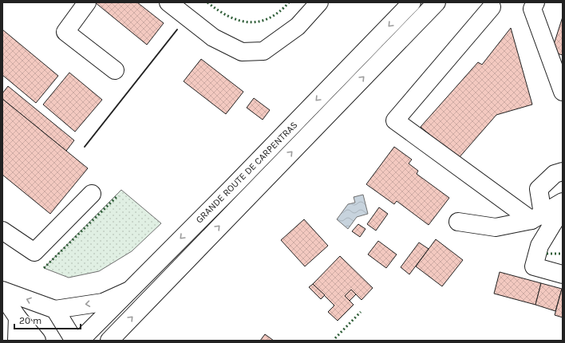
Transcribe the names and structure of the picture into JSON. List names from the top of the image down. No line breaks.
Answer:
{"streets":{"main road":["GRANDE ROUTE DE CARPENTRAS"]},"scale_bar":"20 m"}
